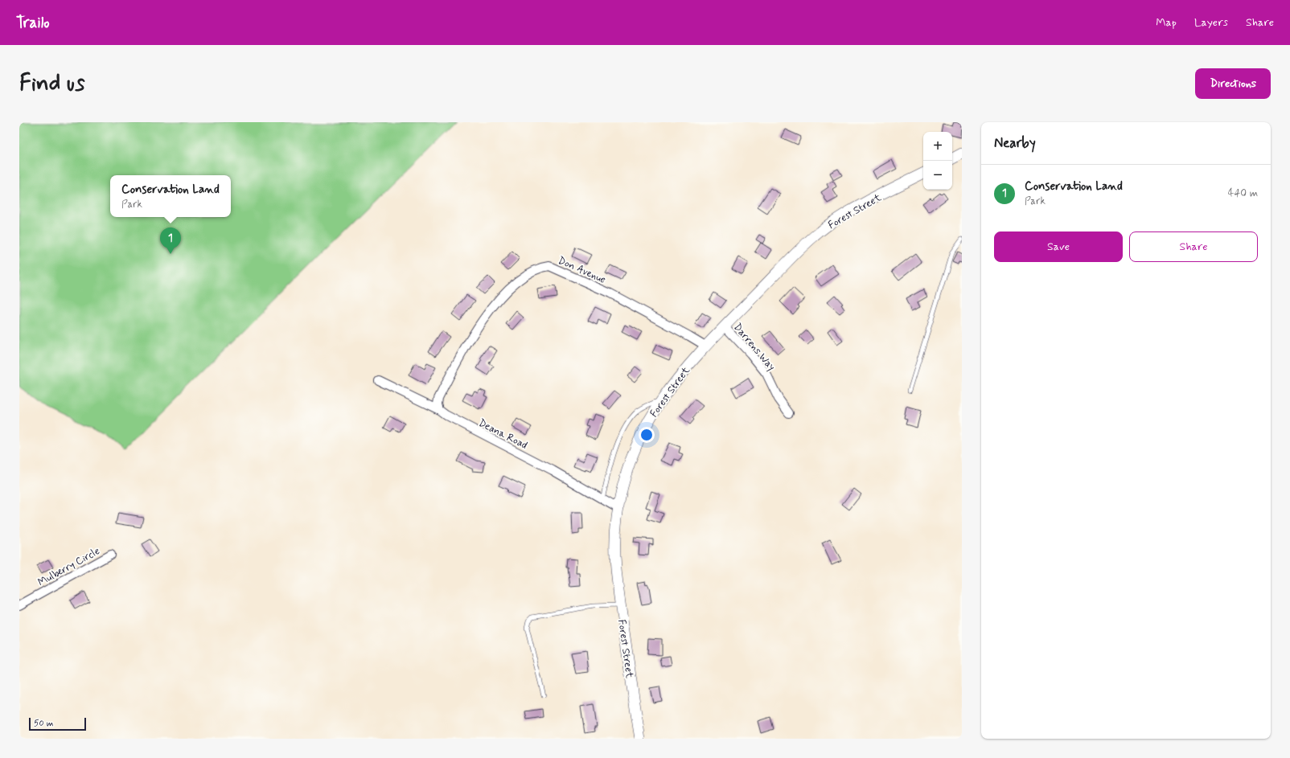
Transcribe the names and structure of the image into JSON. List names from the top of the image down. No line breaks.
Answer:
{"streets":{"street":["Forest Street","Don Avenue","Darrens Way","Deana Road","Mulberry Circle"]},"crossings":[["Forest Street","Don Avenue"],["Forest Street","Darrens Way"],["Forest Street","Deana Road"],["Don Avenue","Deana Road"]],"scale_bar":"50 m","page":{"header":"Trailo","nav":["Map","Layers","Share"],"buttons":["Directions",["Save","Share"]],"title":"Find us","heading":"Nearby","map_buttons":["+","−"],"list":[{"mark":"1","name":"Conservation Land","note":"Park","value":"440 m"}],"popup":["Conservation Land","Park"],"pins":"1","scale":"50 m"}}
